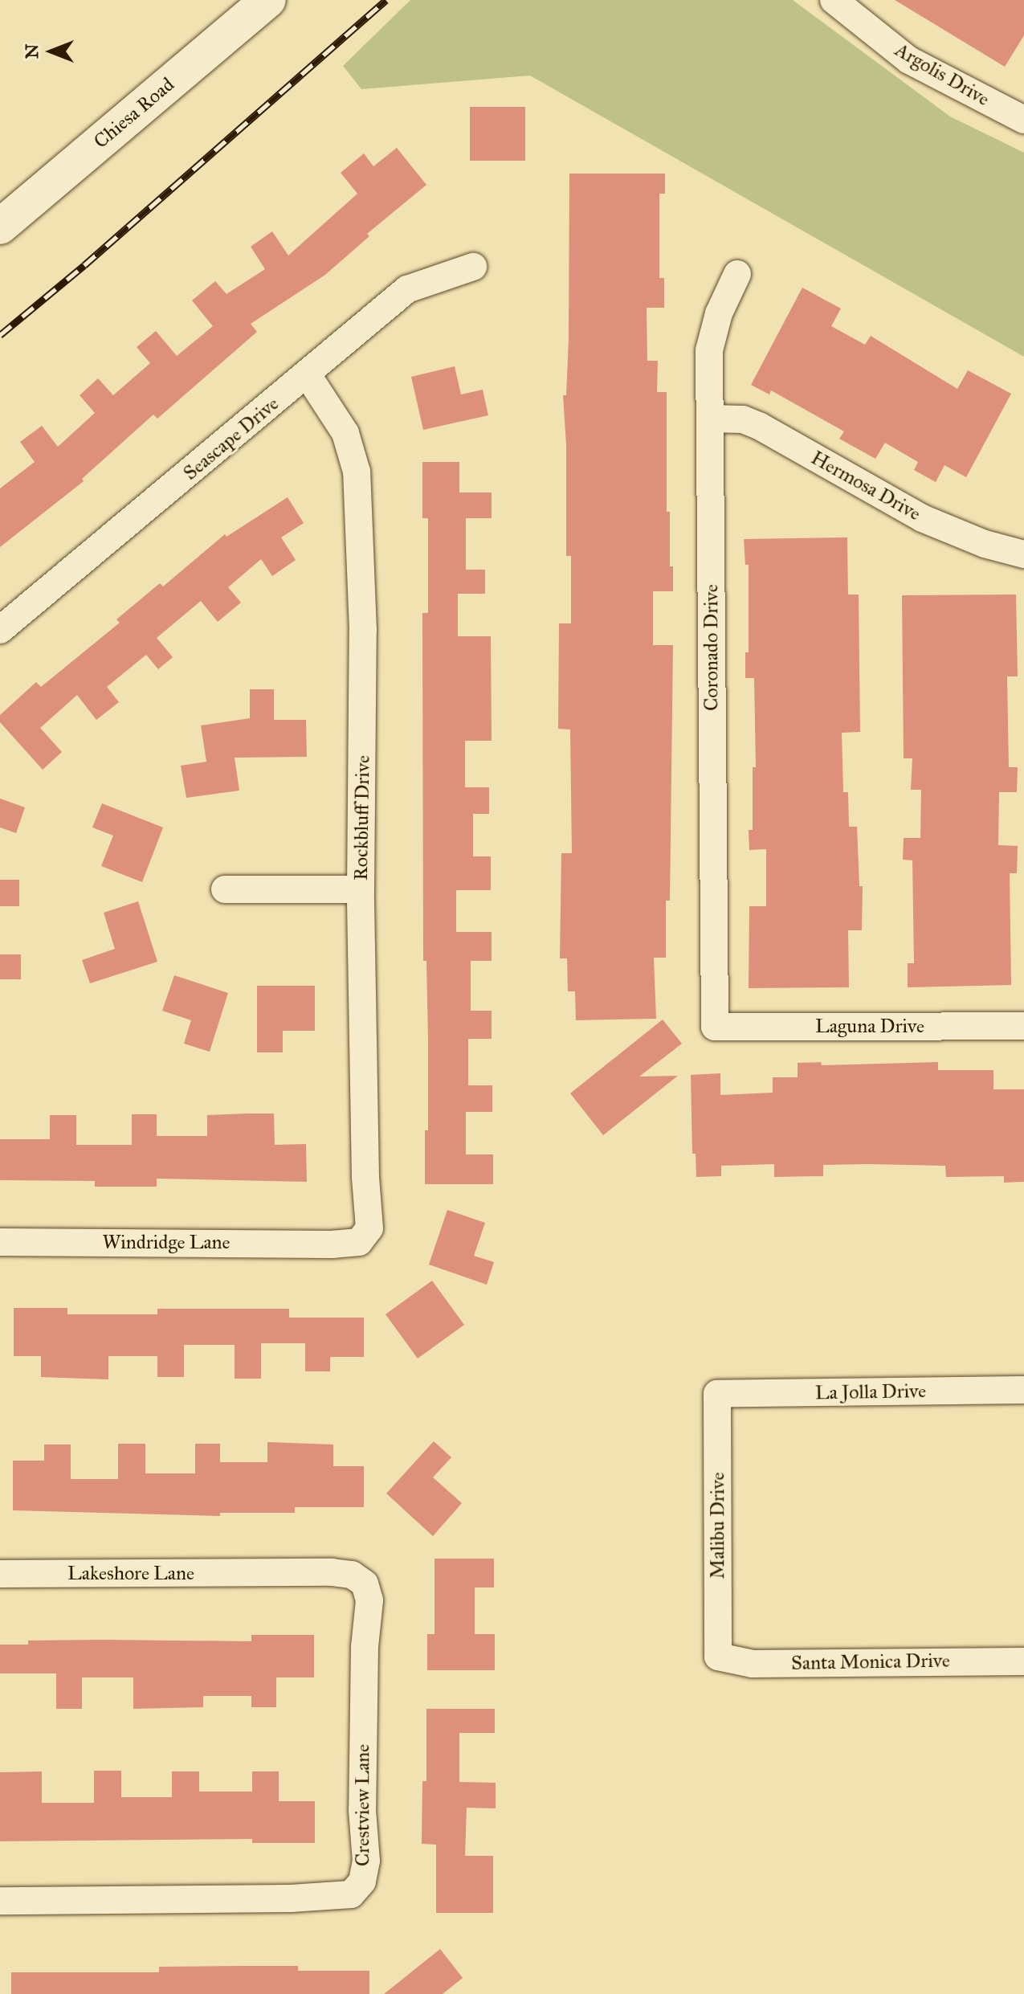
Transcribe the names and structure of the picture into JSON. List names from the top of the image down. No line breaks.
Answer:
{"streets":{"main road":["Chiesa Road"],"street":["Argolis Drive","Seascape Drive","Hermosa Drive","Coronado Drive","Rockbluff Drive","Laguna Drive","Windridge Lane","La Jolla Drive","Malibu Drive","Lakeshore Lane","Santa Monica Drive","Crestview Lane"]},"crossings":[["Seascape Drive","Rockbluff Drive"],["Hermosa Drive","Coronado Drive"],["Coronado Drive","Laguna Drive"],["Rockbluff Drive","Windridge Lane"],["La Jolla Drive","Malibu Drive"],["Malibu Drive","Santa Monica Drive"],["Lakeshore Lane","Crestview Lane"]],"north":"left"}
